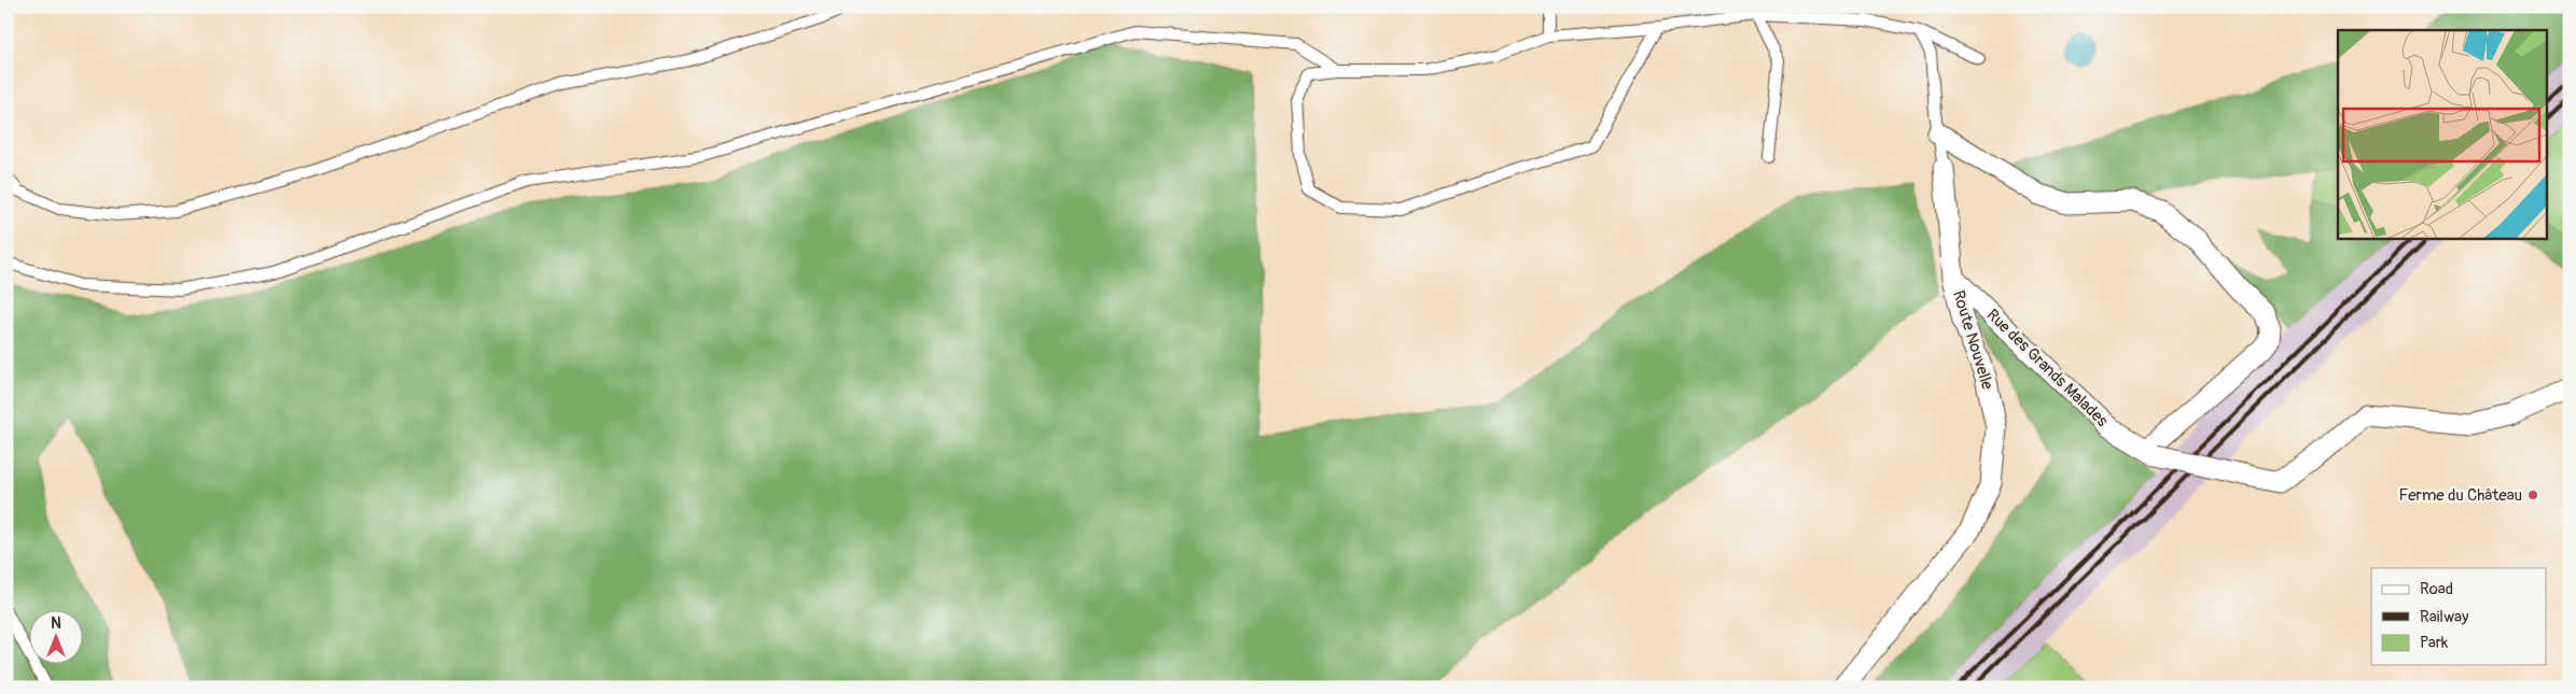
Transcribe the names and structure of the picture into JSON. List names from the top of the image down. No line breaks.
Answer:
{"streets":{"street":["Route Nouvelle","Rue des Grands Malades"]},"crossings":[["Route Nouvelle","Rue des Grands Malades"]],"places":["Ferme du Château"],"legend":["Road","Railway","Park"],"north":"top"}
